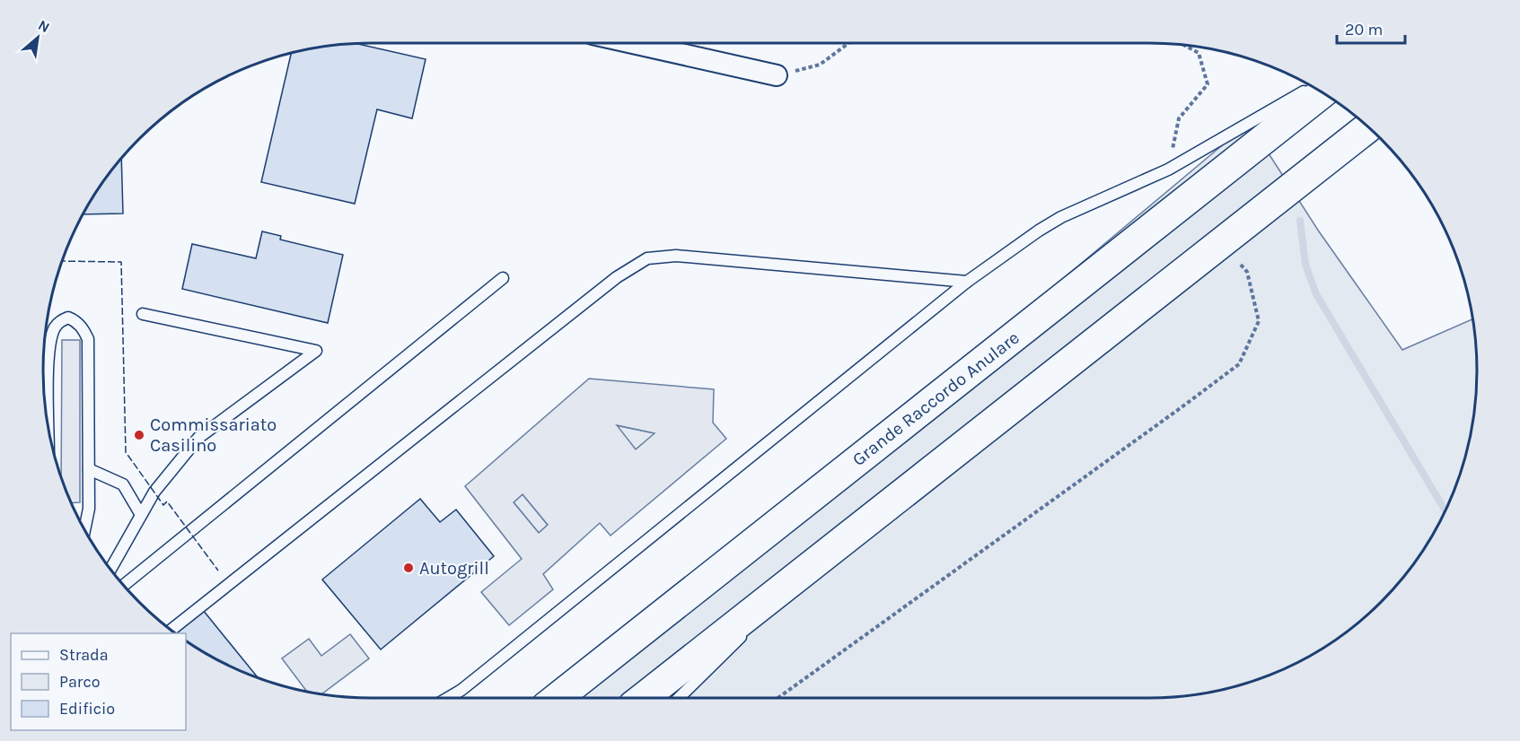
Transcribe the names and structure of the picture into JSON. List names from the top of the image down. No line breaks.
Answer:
{"streets":{"highway":["Grande Raccordo Anulare"]},"places":["Commissariato Casilino","Autogrill"],"legend":["Strada","Parco","Edificio"],"scale_bar":"20 m","north":"top right"}
